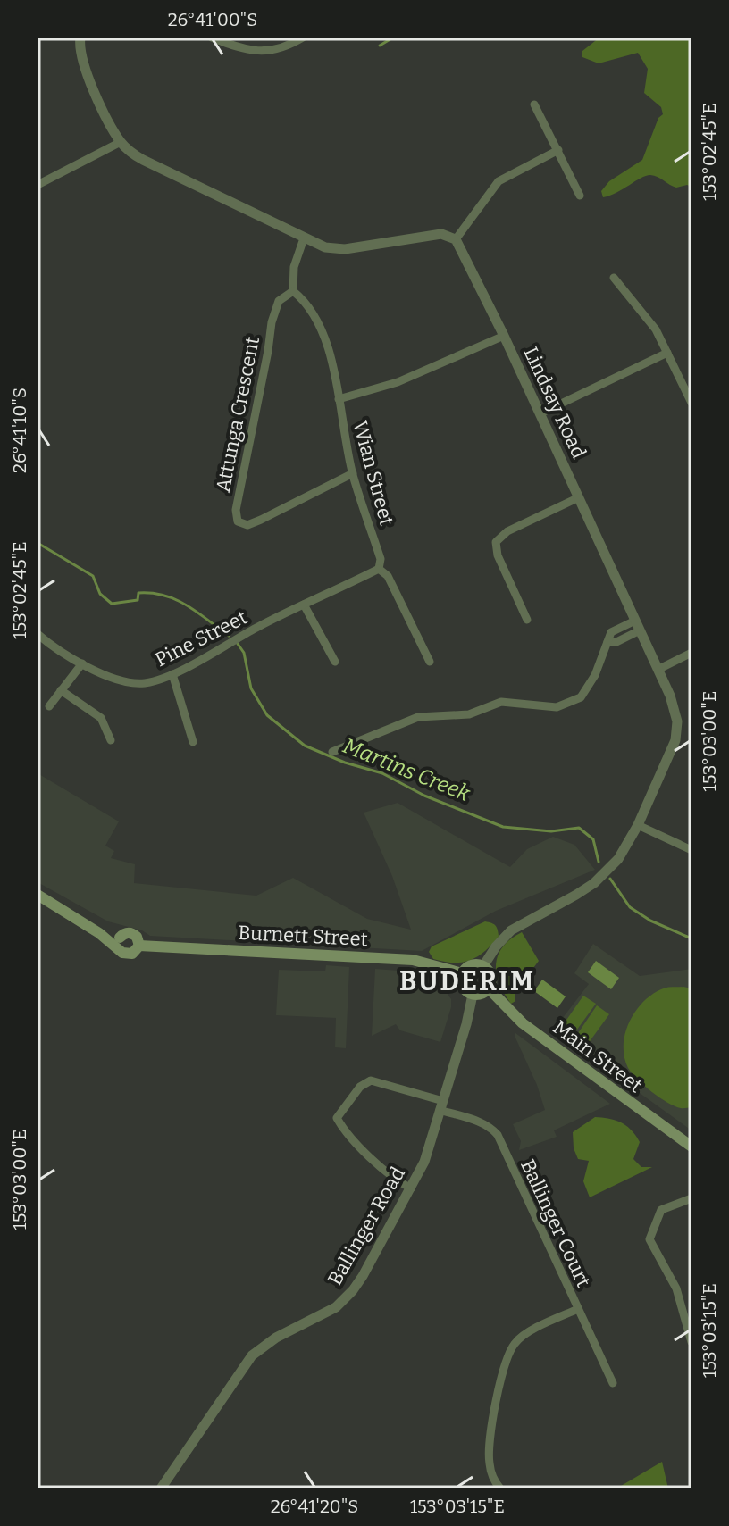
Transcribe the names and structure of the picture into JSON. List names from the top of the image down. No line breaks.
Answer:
{"streets":{"main road":["Burnett Street","Main Street"],"street":["Lindsay Road","Attunga Crescent","Wian Street","Pine Street","Ballinger Court","Ballinger Road"]},"crossings":[["Lindsay Road","Burnett Street"],["Lindsay Road","Main Street"],["Lindsay Road","Ballinger Road"],["Attunga Crescent","Wian Street"],["Wian Street","Pine Street"],["Burnett Street","Main Street"],["Burnett Street","Ballinger Road"],["Main Street","Ballinger Road"],["Ballinger Court","Ballinger Road"]],"districts":["BUDERIM"],"water":["Martins Creek"],"coordinates":["26°41'00\"S","153°02'45\"E","26°41'10\"S","153°03'00\"E","153°03'15\"E","26°41'20\"S"]}
